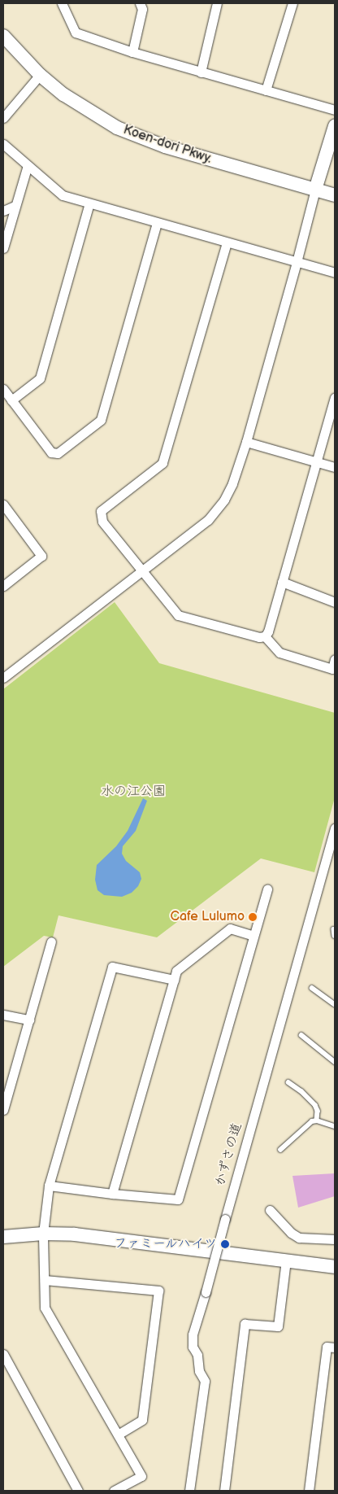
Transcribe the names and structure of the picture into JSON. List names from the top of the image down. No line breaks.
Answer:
{"streets":{"street":["Koen-dori Pkwy.","かずさの道"]},"parks":["水の江公園"],"places":["Cafe Lulumo","ファミールハイツ"]}
